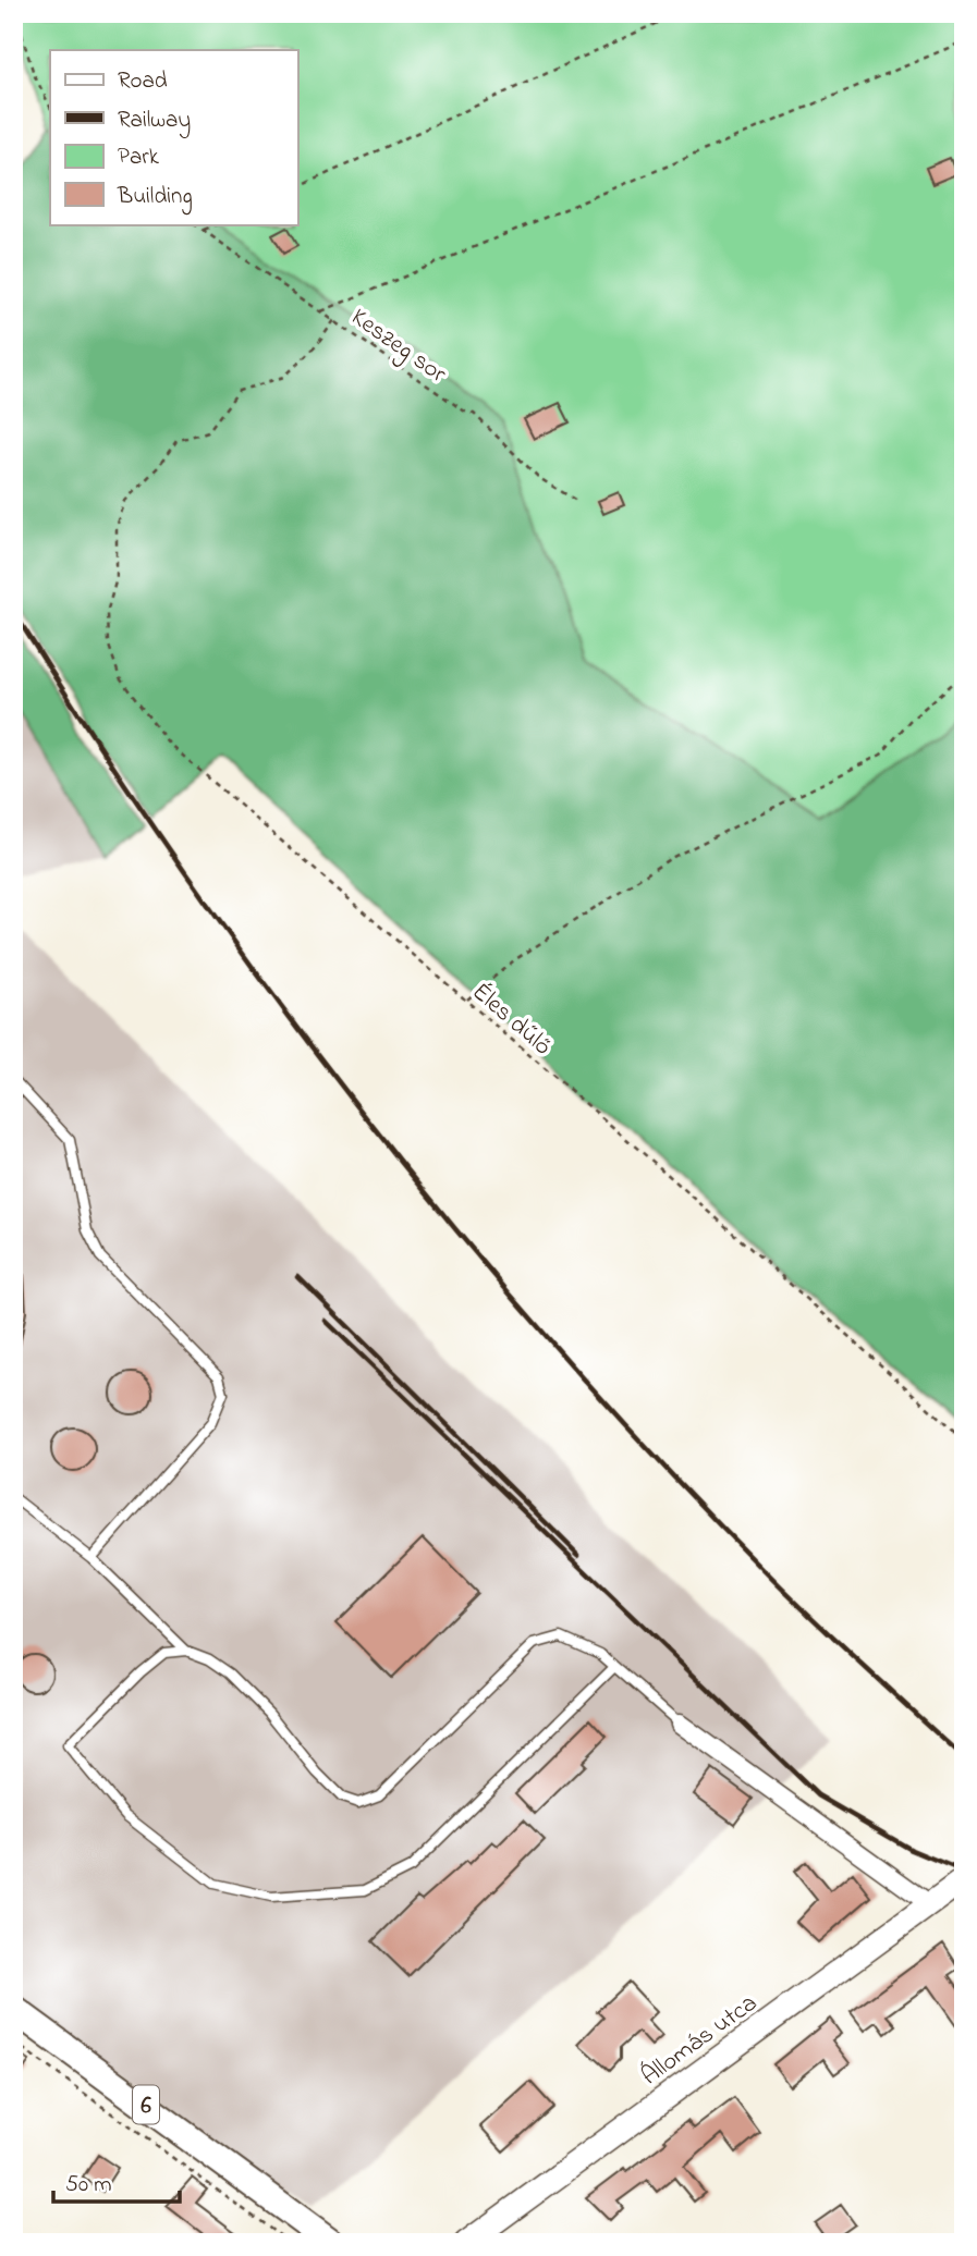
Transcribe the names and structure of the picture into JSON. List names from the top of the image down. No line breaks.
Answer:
{"streets":{"main road":["Állomás utca","6"],"path":["Keszeg sor","Éles dűlő"]},"crossings":[["Keszeg sor","Éles dűlő"]],"legend":["Road","Railway","Park","Building"],"scale_bar":"50 m"}
